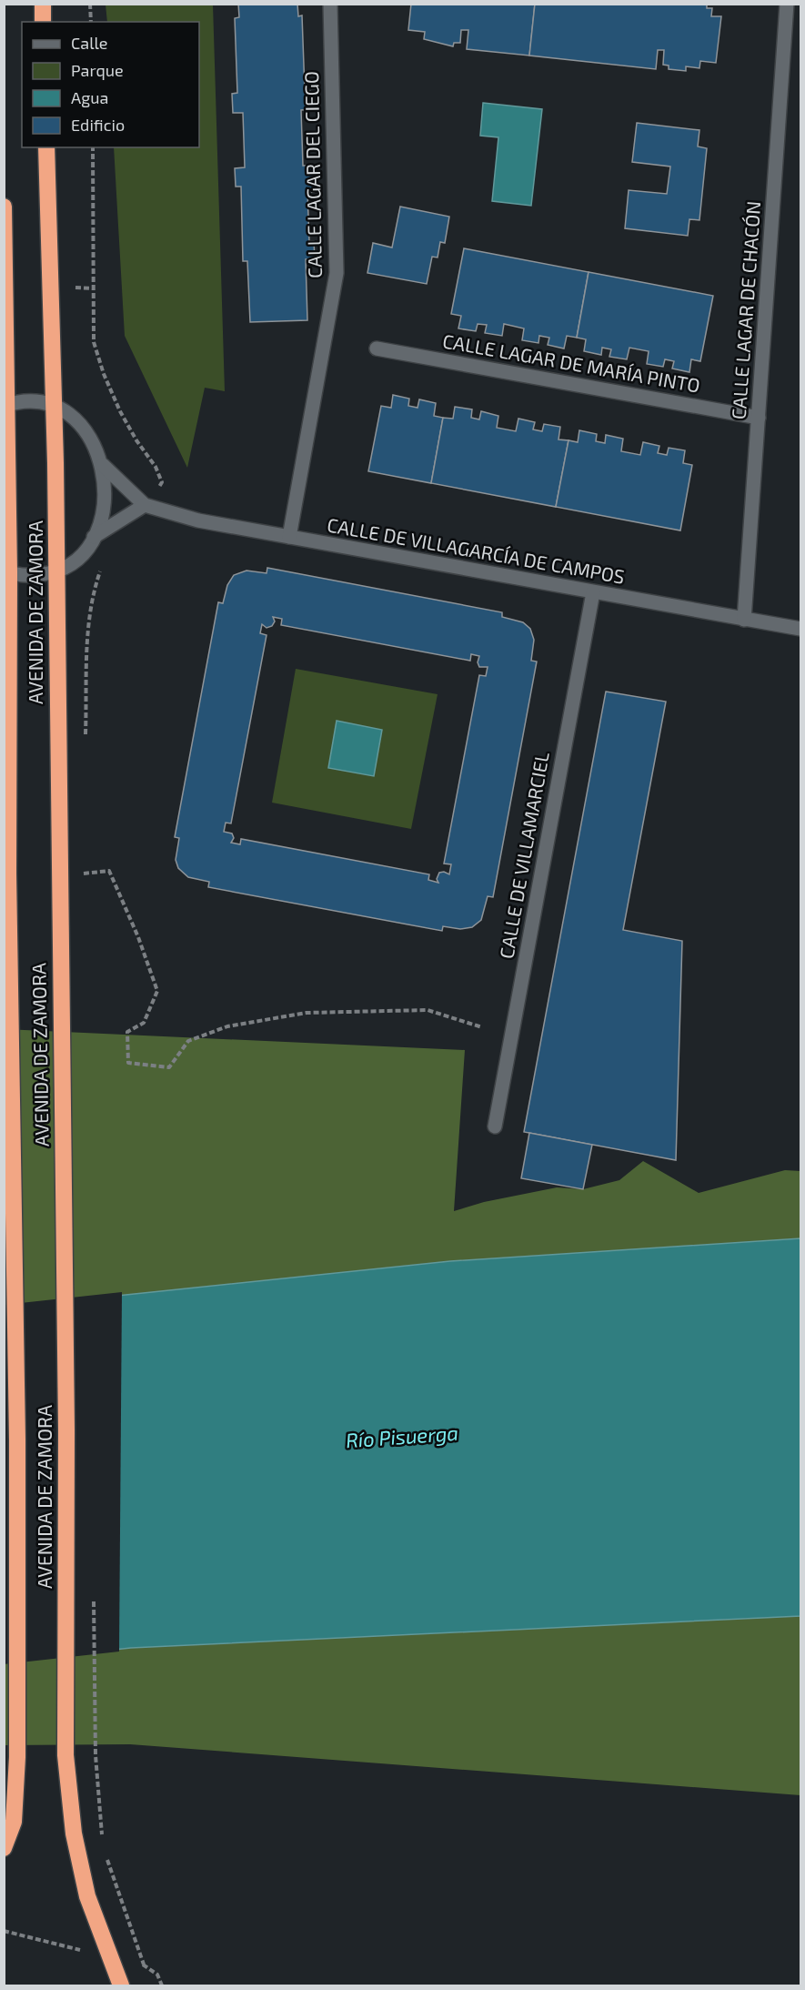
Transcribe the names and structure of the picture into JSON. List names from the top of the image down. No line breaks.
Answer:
{"streets":{"highway":["AVENIDA DE ZAMORA"],"street":["CALLE LAGAR DEL CIEGO","CALLE LAGAR DE CHACÓN","CALLE LAGAR DE MARÍA PINTO","CALLE DE VILLAGARCÍA DE CAMPOS","CALLE DE VILLAMARCIEL"]},"crossings":[["CALLE LAGAR DEL CIEGO","CALLE DE VILLAGARCÍA DE CAMPOS"],["CALLE LAGAR DE CHACÓN","CALLE LAGAR DE MARÍA PINTO"],["CALLE LAGAR DE CHACÓN","CALLE DE VILLAGARCÍA DE CAMPOS"],["CALLE DE VILLAGARCÍA DE CAMPOS","CALLE DE VILLAMARCIEL"]],"water":["Río Pisuerga"],"legend":["Calle","Parque","Agua","Edificio"]}
